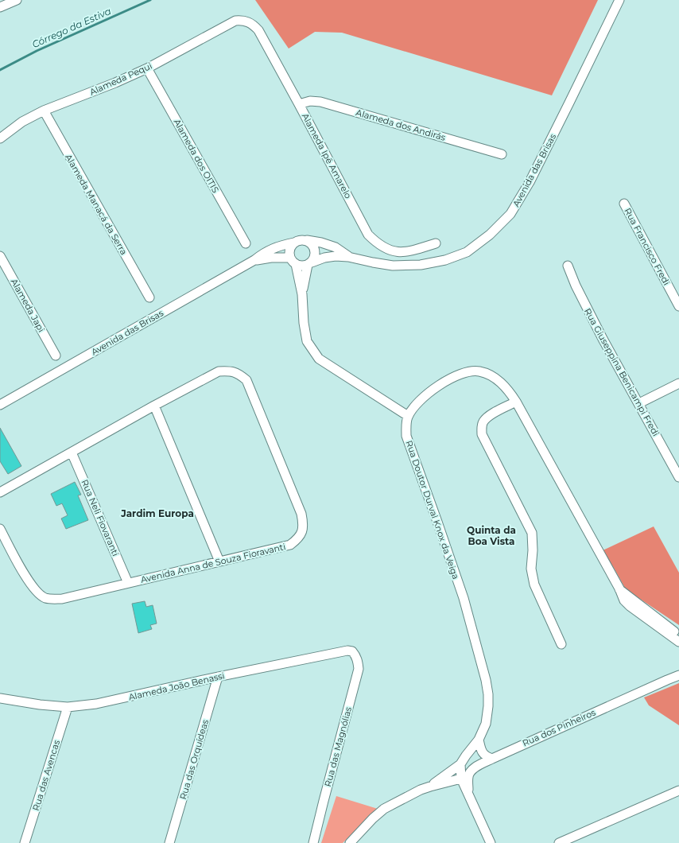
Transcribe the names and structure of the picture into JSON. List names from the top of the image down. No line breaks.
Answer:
{"streets":{"street":["Alameda Pequi","Alameda dos Andirás","Alameda dos OITIS","Alameda Ipê Amarelo","Avenida das Brisas","Alameda Manacá da Serra","Rua Francisco Fredi","Alameda Japi","Rua Giuseppina Benicampi Fredi","Rua Doutor Durval Knox da Veiga","Rua Neli Fiovaranti","Avenida Anna de Souza Fioravanti","Alameda João Benassi","Rua dos Pinheiros","Rua das Magnólias","Rua das Orquídeas","Rua das Avencas"]},"crossings":[["Alameda Pequi","Alameda dos OITIS"],["Alameda Pequi","Alameda Ipê Amarelo"],["Alameda Pequi","Alameda Manacá da Serra"],["Alameda dos Andirás","Alameda Ipê Amarelo"],["Rua Neli Fiovaranti","Avenida Anna de Souza Fioravanti"],["Alameda João Benassi","Rua das Magnólias"],["Alameda João Benassi","Rua das Orquídeas"],["Alameda João Benassi","Rua das Avencas"]],"districts":["Jardim Europa","Quinta da Boa Vista"],"water":["Córrego da Estiva"]}
